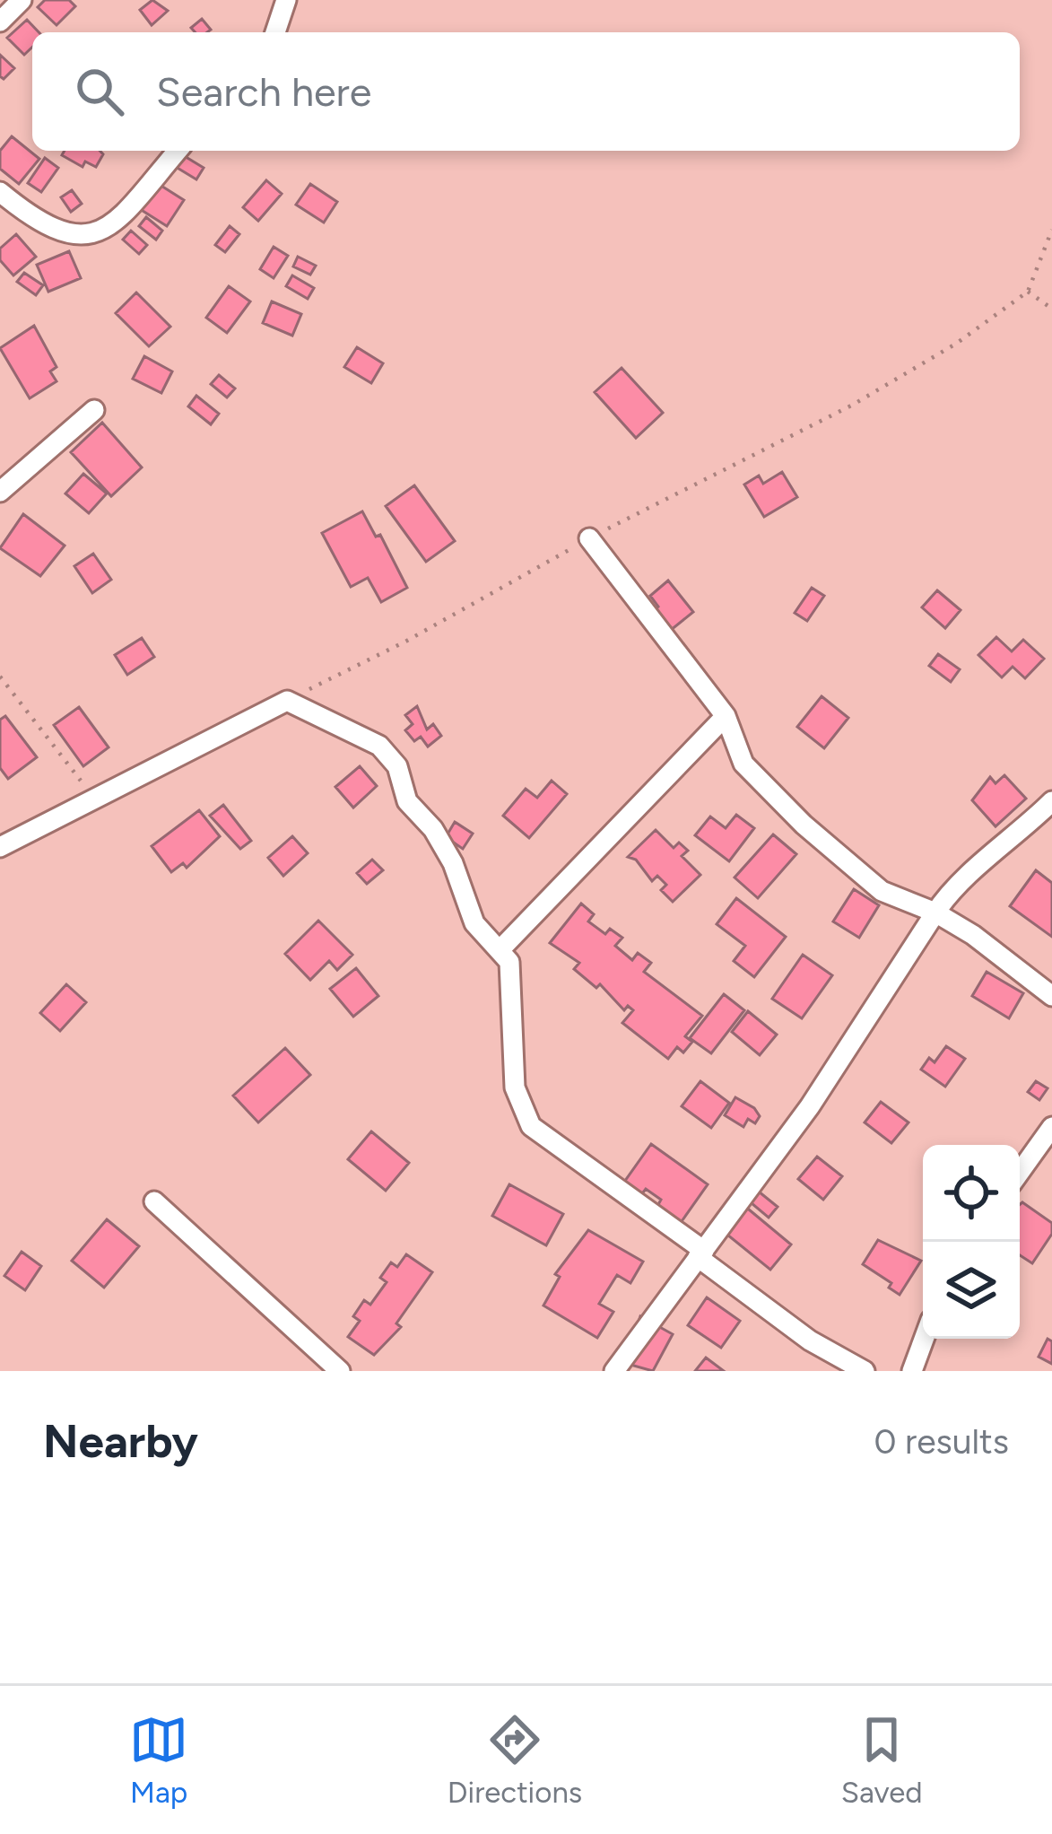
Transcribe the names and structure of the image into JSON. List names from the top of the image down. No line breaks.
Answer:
{"page":{"search":"Search here","heading":["Nearby","0 results"],"nav":["Map","Directions","Saved"]}}
